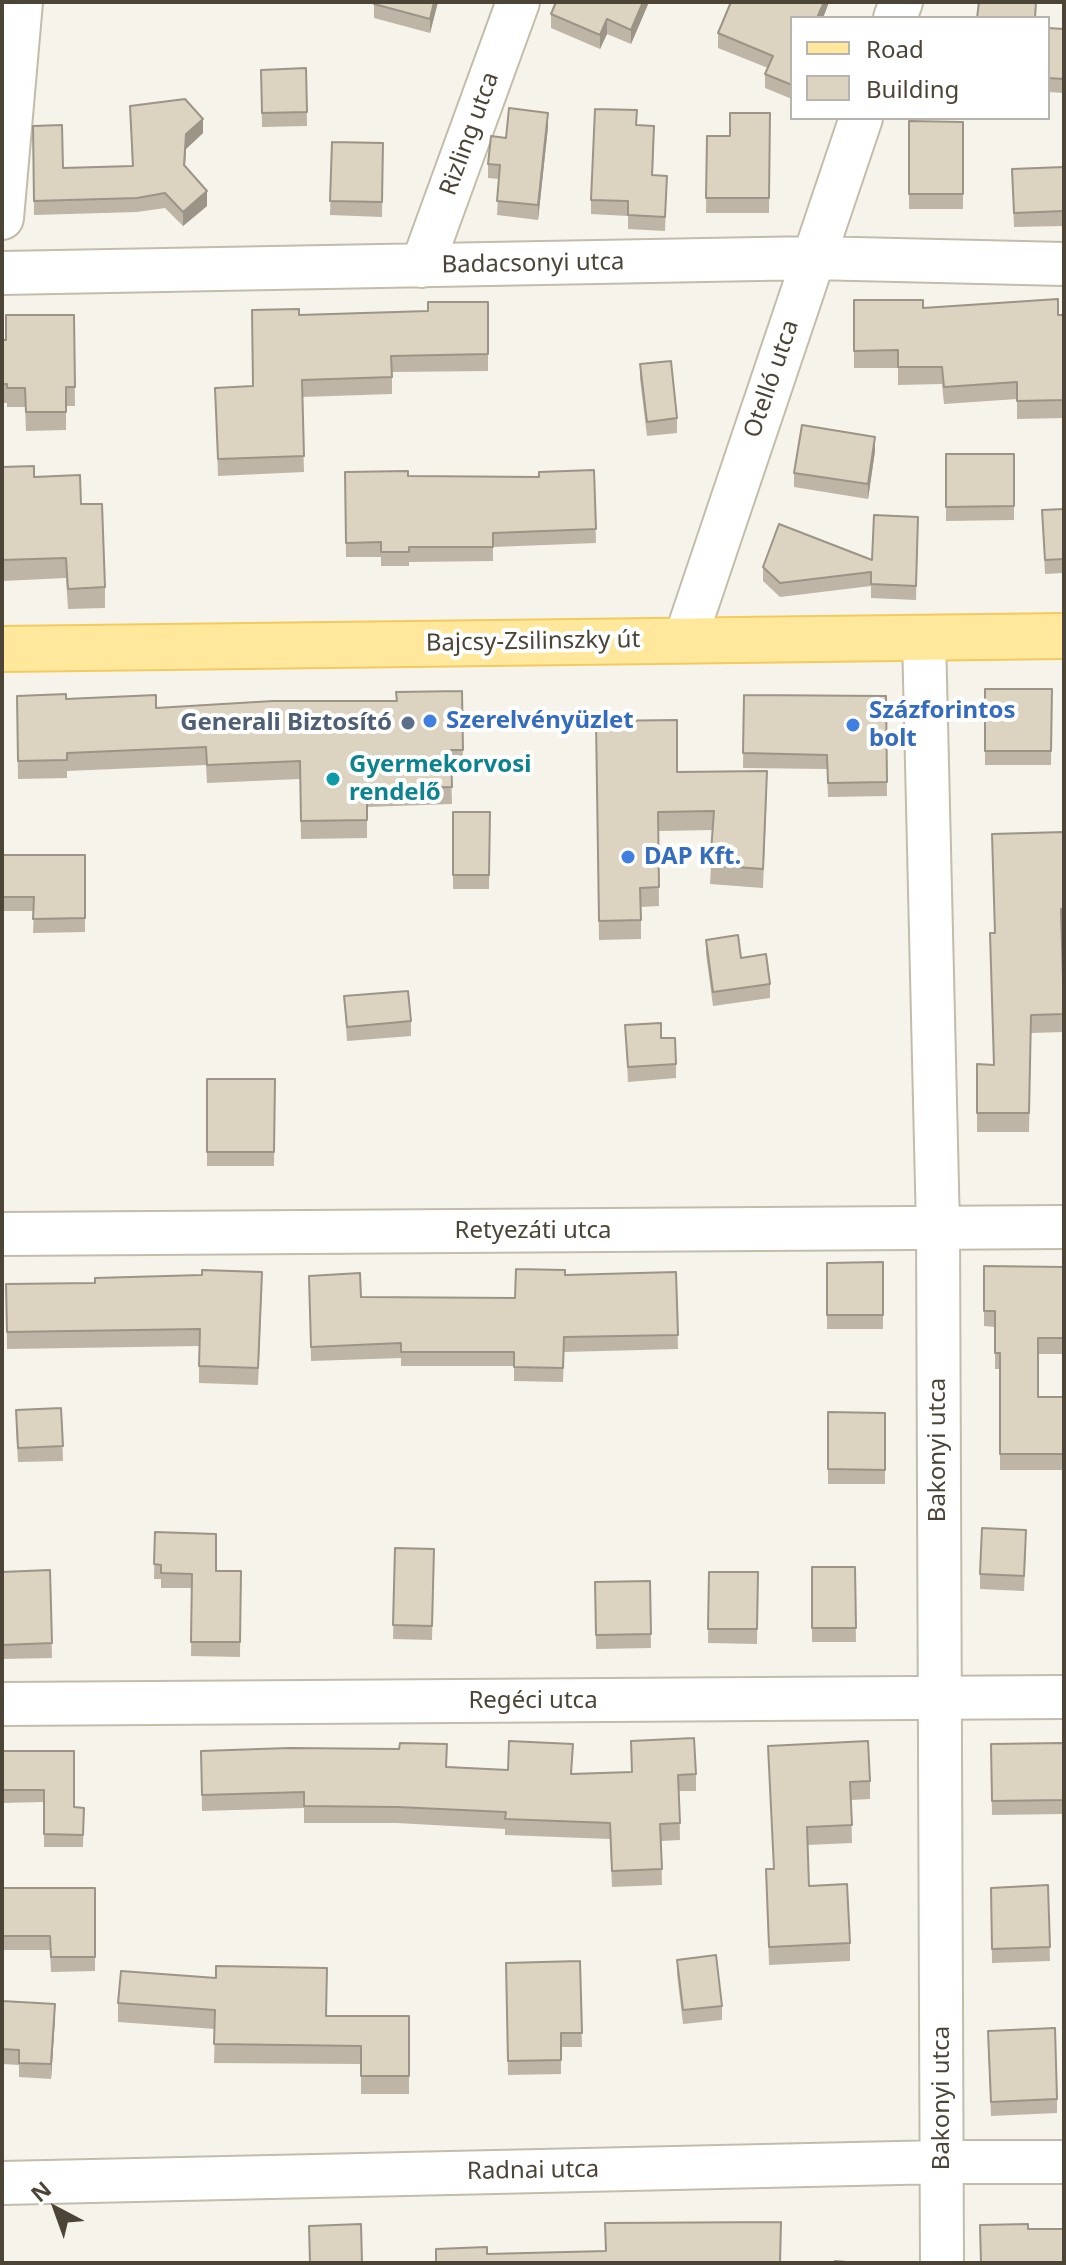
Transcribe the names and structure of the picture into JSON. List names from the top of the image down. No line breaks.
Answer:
{"streets":{"main road":["Bajcsy-Zsilinszky út"],"street":["Rizling utca","Badacsonyi utca","Otelló utca","Retyezáti utca","Bakonyi utca","Regéci utca","Radnai utca"]},"crossings":[["Rizling utca","Badacsonyi utca"],["Badacsonyi utca","Otelló utca"],["Otelló utca","Bajcsy-Zsilinszky út"],["Bajcsy-Zsilinszky út","Bakonyi utca"],["Retyezáti utca","Bakonyi utca"],["Bakonyi utca","Regéci utca"],["Bakonyi utca","Radnai utca"]],"places":["Szerelvényüzlet","Generali Biztosító","Százforintos bolt","Gyermekorvosi rendelő","DAP Kft."],"legend":["Road","Building"],"north":"top left"}
